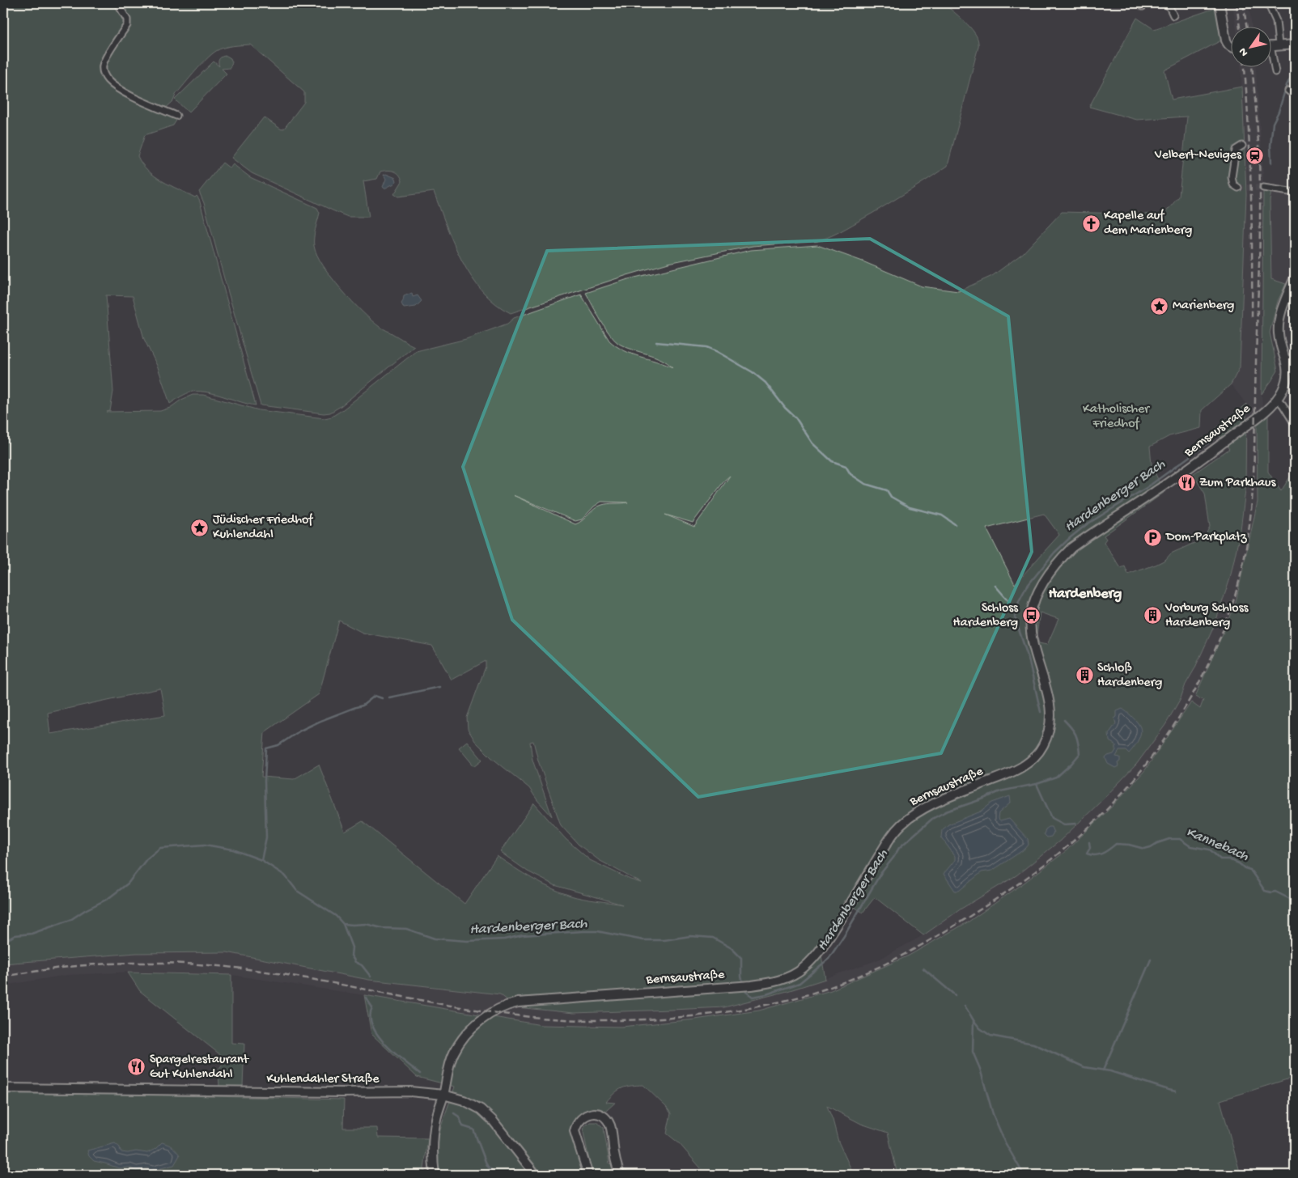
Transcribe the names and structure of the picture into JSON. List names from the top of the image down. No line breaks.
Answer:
{"streets":{"main road":["Bernsaustraße","Kuhlendahler Straße"]},"crossings":[["Bernsaustraße","Kuhlendahler Straße"]],"districts":["Hardenberg"],"water":["Hardenberger Bach","Kannebach"],"parks":["Katholischer Friedhof"],"places":{"station":["Velbert-Neviges"],"church":["Kapelle auf dem Marienberg"],"place":["Marienberg","Jüdischer Friedhof Kuhlendahl"],"restaurant":["Zum Parkhaus","Spargelrestaurant Gut Kuhlendahl"],"parking":["Dom-Parkplatz"],"bus stop":["Schloss Hardenberg"],"building":["Vorburg Schloss Hardenberg","Schloß Hardenberg"]},"north":"bottom left"}
